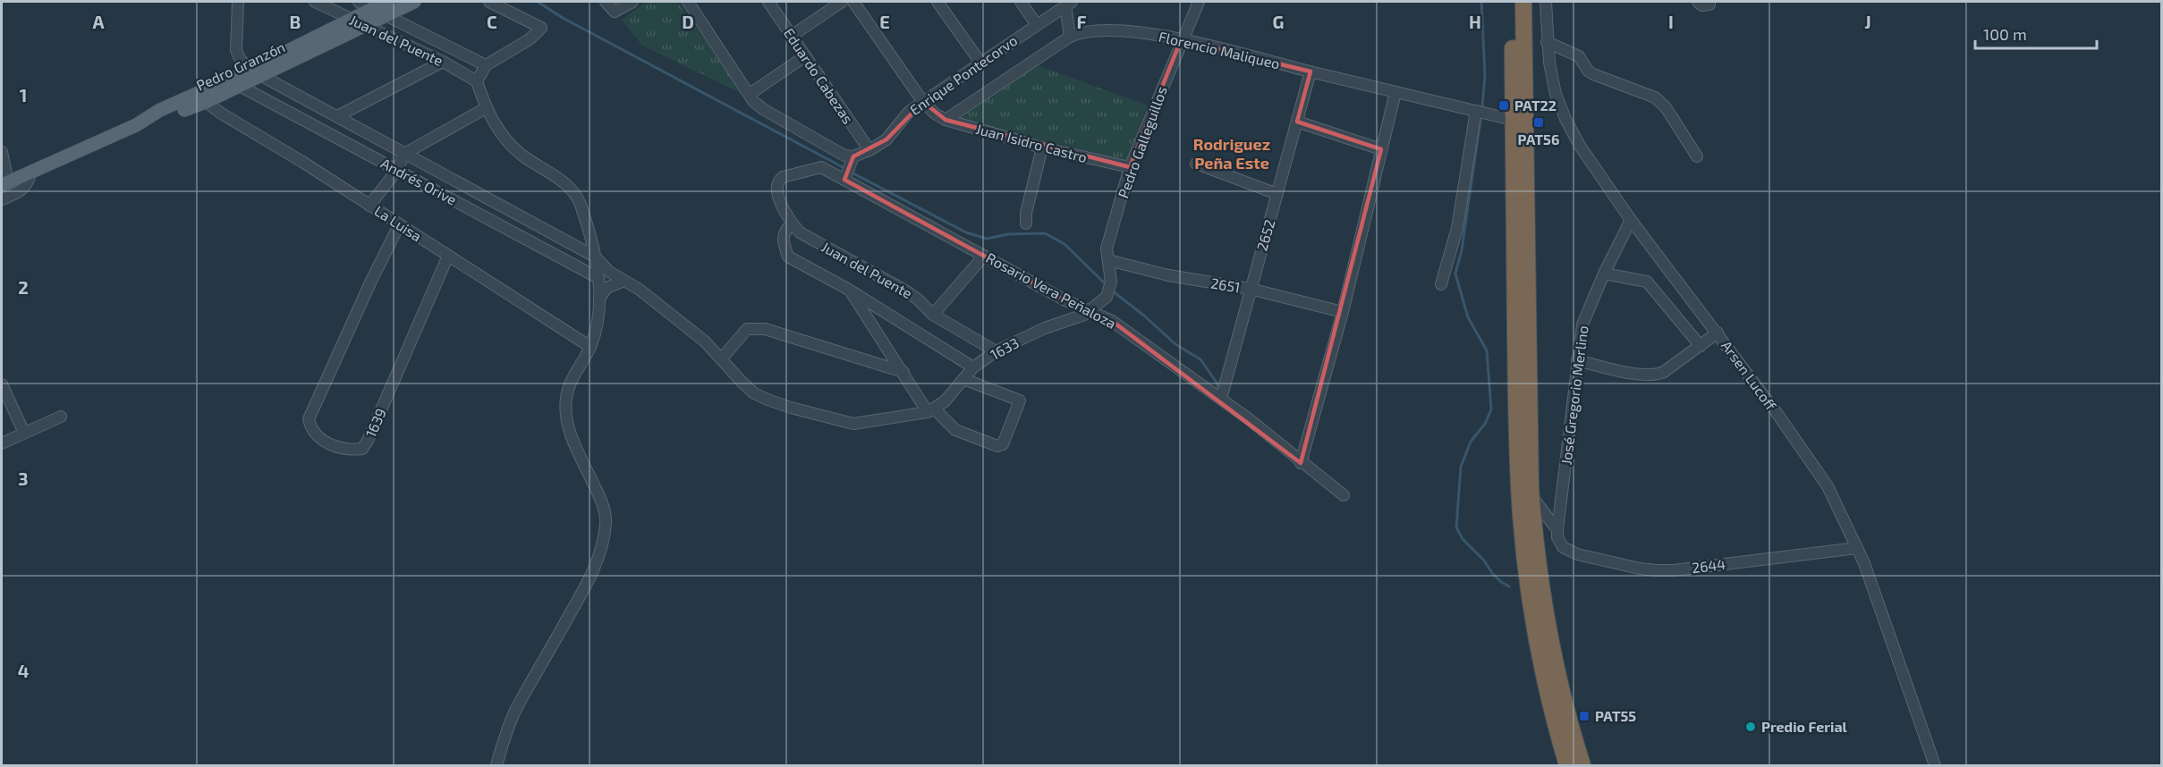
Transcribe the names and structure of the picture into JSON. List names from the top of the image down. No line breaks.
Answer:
{"streets":{"main road":["Pedro Granzón"],"street":["Juan del Puente","Florencio Maliqueo","Enrique Pontecorvo","Eduardo Cabezas","Pedro Galleguillos","Juan Isidro Castro","Andrés Orive","La Luisa","2652","2651","Rosario Vera Peñaloza","1633","Arsen Lucoff","José Gregorio Merlino","1639","2644"]},"crossings":[["Juan del Puente","Pedro Granzón"],["Juan del Puente","Rosario Vera Peñaloza"],["Juan del Puente","1633"],["Florencio Maliqueo","Pedro Galleguillos"],["Florencio Maliqueo","Juan Isidro Castro"],["Florencio Maliqueo","2652"],["Pedro Granzón","Andrés Orive"],["Pedro Granzón","La Luisa"],["Enrique Pontecorvo","Eduardo Cabezas"],["Enrique Pontecorvo","Juan Isidro Castro"],["Pedro Galleguillos","Juan Isidro Castro"],["Pedro Galleguillos","2651"],["Pedro Galleguillos","Rosario Vera Peñaloza"],["Pedro Galleguillos","1633"],["La Luisa","1639"],["2652","2651"],["2652","Rosario Vera Peñaloza"],["Rosario Vera Peñaloza","1633"],["Arsen Lucoff","José Gregorio Merlino"],["Arsen Lucoff","2644"],["José Gregorio Merlino","2644"]],"districts":["Rodriguez Peña Este"],"places":{"transit":["PAT22","PAT56","PAT55"],"other":["Predio Ferial"]},"scale_bar":"100 m","grid":{"columns":["A","B","C","D","E","F","G","H","I","J"],"rows":["1","2","3","4"]}}
